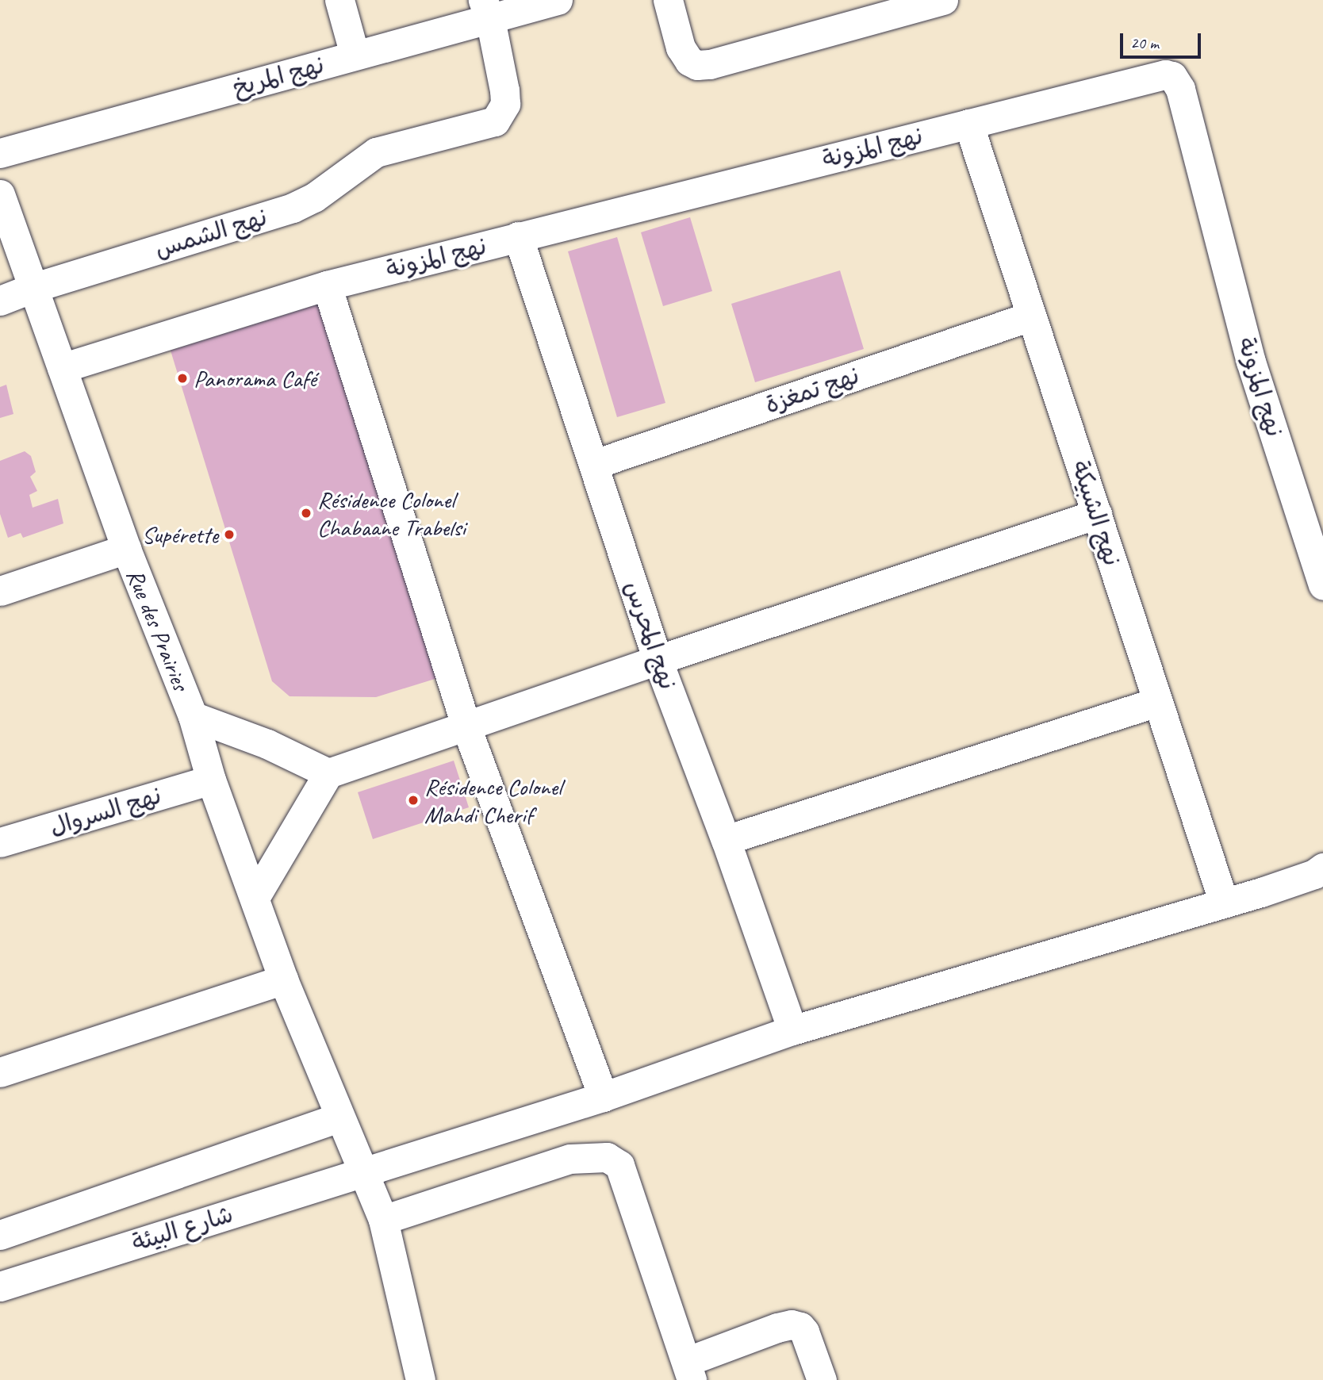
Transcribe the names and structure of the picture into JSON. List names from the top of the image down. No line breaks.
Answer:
{"streets":{"street":["نهج المريخ","نهج المزونة","نهج الشمس","نهج تمغزة","نهج الشبيكة","Rue des Prairies","نهج المحرس","نهج السروال","شارع البيئة"]},"crossings":[["نهج المريخ","نهج الشمس"],["نهج المزونة","نهج الشبيكة"],["نهج المزونة","Rue des Prairies"],["نهج المزونة","نهج المحرس"],["نهج الشمس","Rue des Prairies"],["نهج تمغزة","نهج الشبيكة"],["نهج تمغزة","نهج المحرس"],["نهج الشبيكة","شارع البيئة"],["Rue des Prairies","نهج السروال"],["Rue des Prairies","شارع البيئة"],["نهج المحرس","شارع البيئة"]],"places":["Panorama Café","Résidence Colonel Chabaane Trabelsi","Supérette","Résidence Colonel Mahdi Cherif"],"scale_bar":"20 m"}
